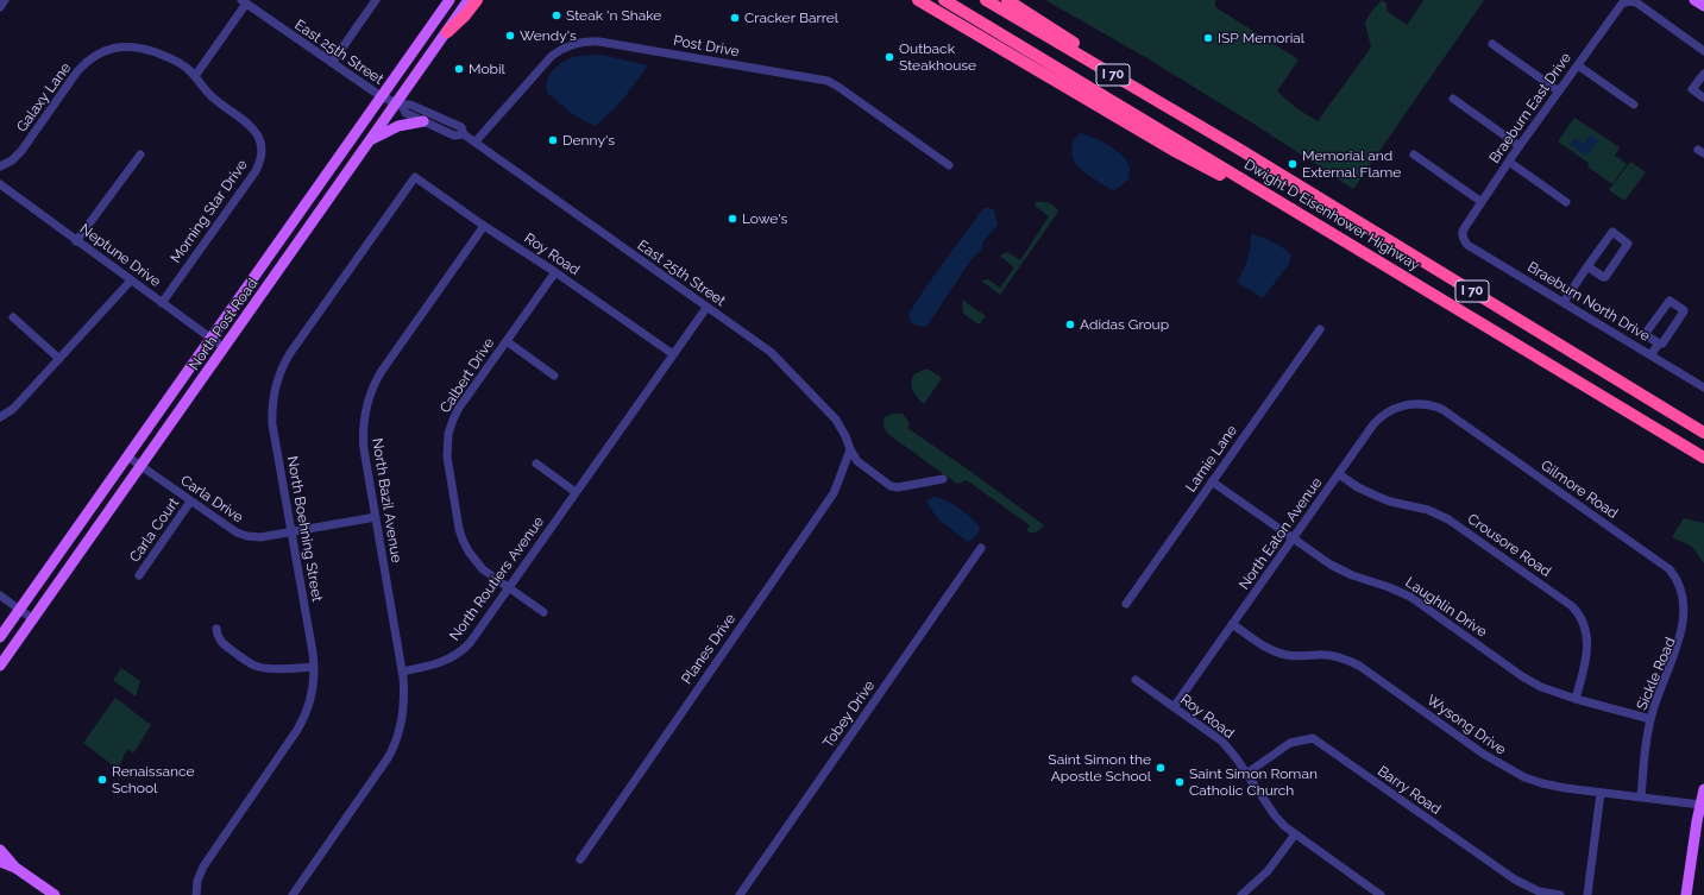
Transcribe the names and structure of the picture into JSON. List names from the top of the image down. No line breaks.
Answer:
{"streets":{"highway":["I 70","Dwight D Eisenhower Highway"],"main road":["North Post Road"],"street":["Post Drive","East 25th Street","Galaxy Lane","Braeburn East Drive","Morning Star Drive","Roy Road","Neptune Drive","Braeburn North Drive","Calbert Drive","Larnie Lane","Gilmore Road","Carla Drive","North Bazil Avenue","North Boehning Street","Carla Court","North Eaton Avenue","Crousore Road","North Routiers Avenue","Laughlin Drive","Planes Drive","Sickle Road","Tobey Drive","Wysong Drive","Barry Road"]},"crossings":[["Post Drive","East 25th Street"],["East 25th Street","North Post Road"],["East 25th Street","North Routiers Avenue"],["East 25th Street","Planes Drive"],["Galaxy Lane","Morning Star Drive"],["Braeburn East Drive","Braeburn North Drive"],["Morning Star Drive","Neptune Drive"],["Roy Road","Calbert Drive"],["Roy Road","North Bazil Avenue"],["Roy Road","North Boehning Street"],["Roy Road","North Eaton Avenue"],["Roy Road","North Routiers Avenue"],["Roy Road","Barry Road"],["Neptune Drive","North Post Road"],["North Post Road","Carla Drive"],["Calbert Drive","North Routiers Avenue"],["Larnie Lane","Laughlin Drive"],["Gilmore Road","North Eaton Avenue"],["Gilmore Road","Sickle Road"],["Carla Drive","North Bazil Avenue"],["Carla Drive","North Boehning Street"],["Carla Drive","Carla Court"],["North Bazil Avenue","North Routiers Avenue"],["North Eaton Avenue","Crousore Road"],["North Eaton Avenue","Laughlin Drive"],["North Eaton Avenue","Wysong Drive"],["Crousore Road","Laughlin Drive"],["Laughlin Drive","Sickle Road"],["Sickle Road","Wysong Drive"]],"places":["Steak 'n Shake","Cracker Barrel","Wendy's","ISP Memorial","Outback Steakhouse","Mobil","Denny's","Memorial and External Flame","Lowe's","Adidas Group","Saint Simon the Apostle School","Renaissance School","Saint Simon Roman Catholic Church"]}
